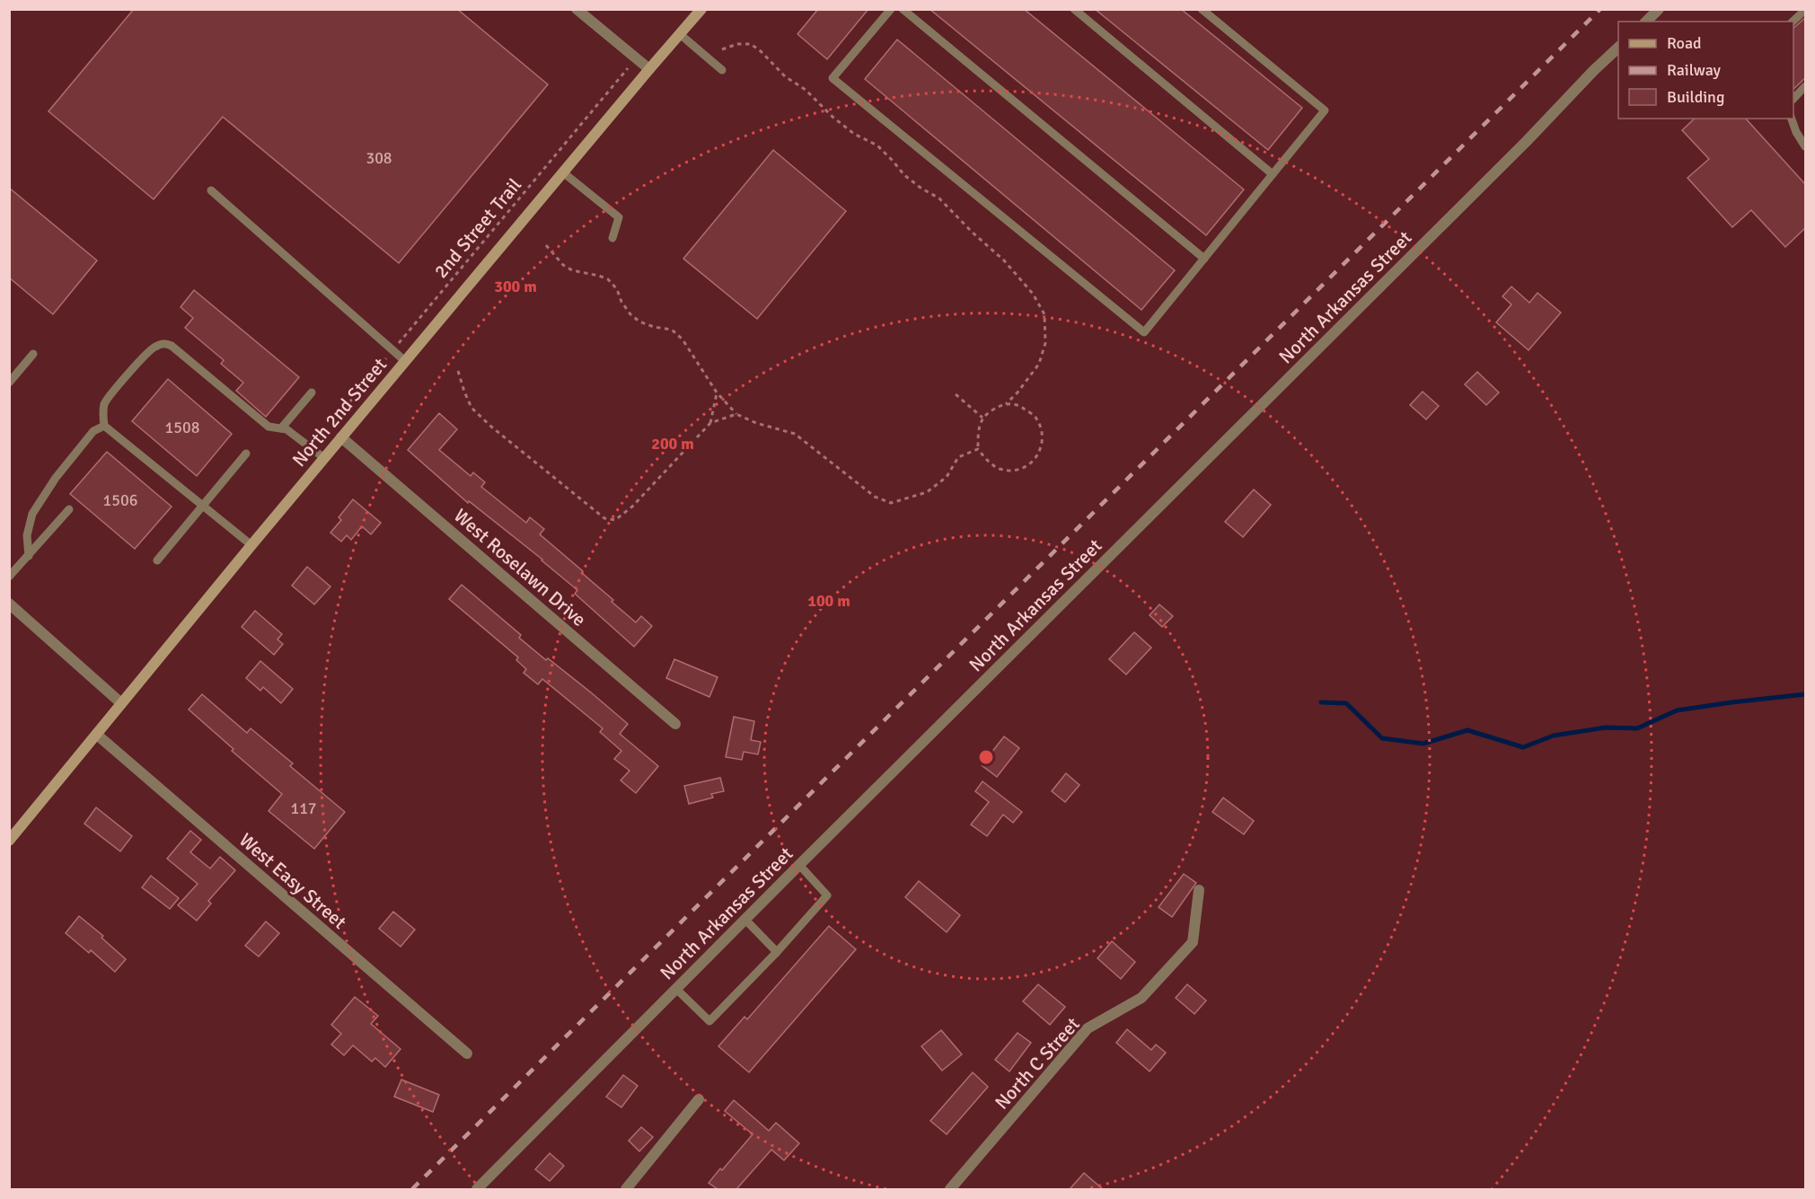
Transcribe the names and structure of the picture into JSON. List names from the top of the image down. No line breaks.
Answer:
{"streets":{"main road":["North 2nd Street"],"street":["North Arkansas Street","West Roselawn Drive","West Easy Street","North C Street"],"path":["2nd Street Trail"]},"crossings":[["North 2nd Street","West Roselawn Drive"],["North 2nd Street","West Easy Street"]],"house_numbers":["308","1508","1506","117"],"legend":["Road","Railway","Building"],"rings":["300 m","200 m","100 m"]}
